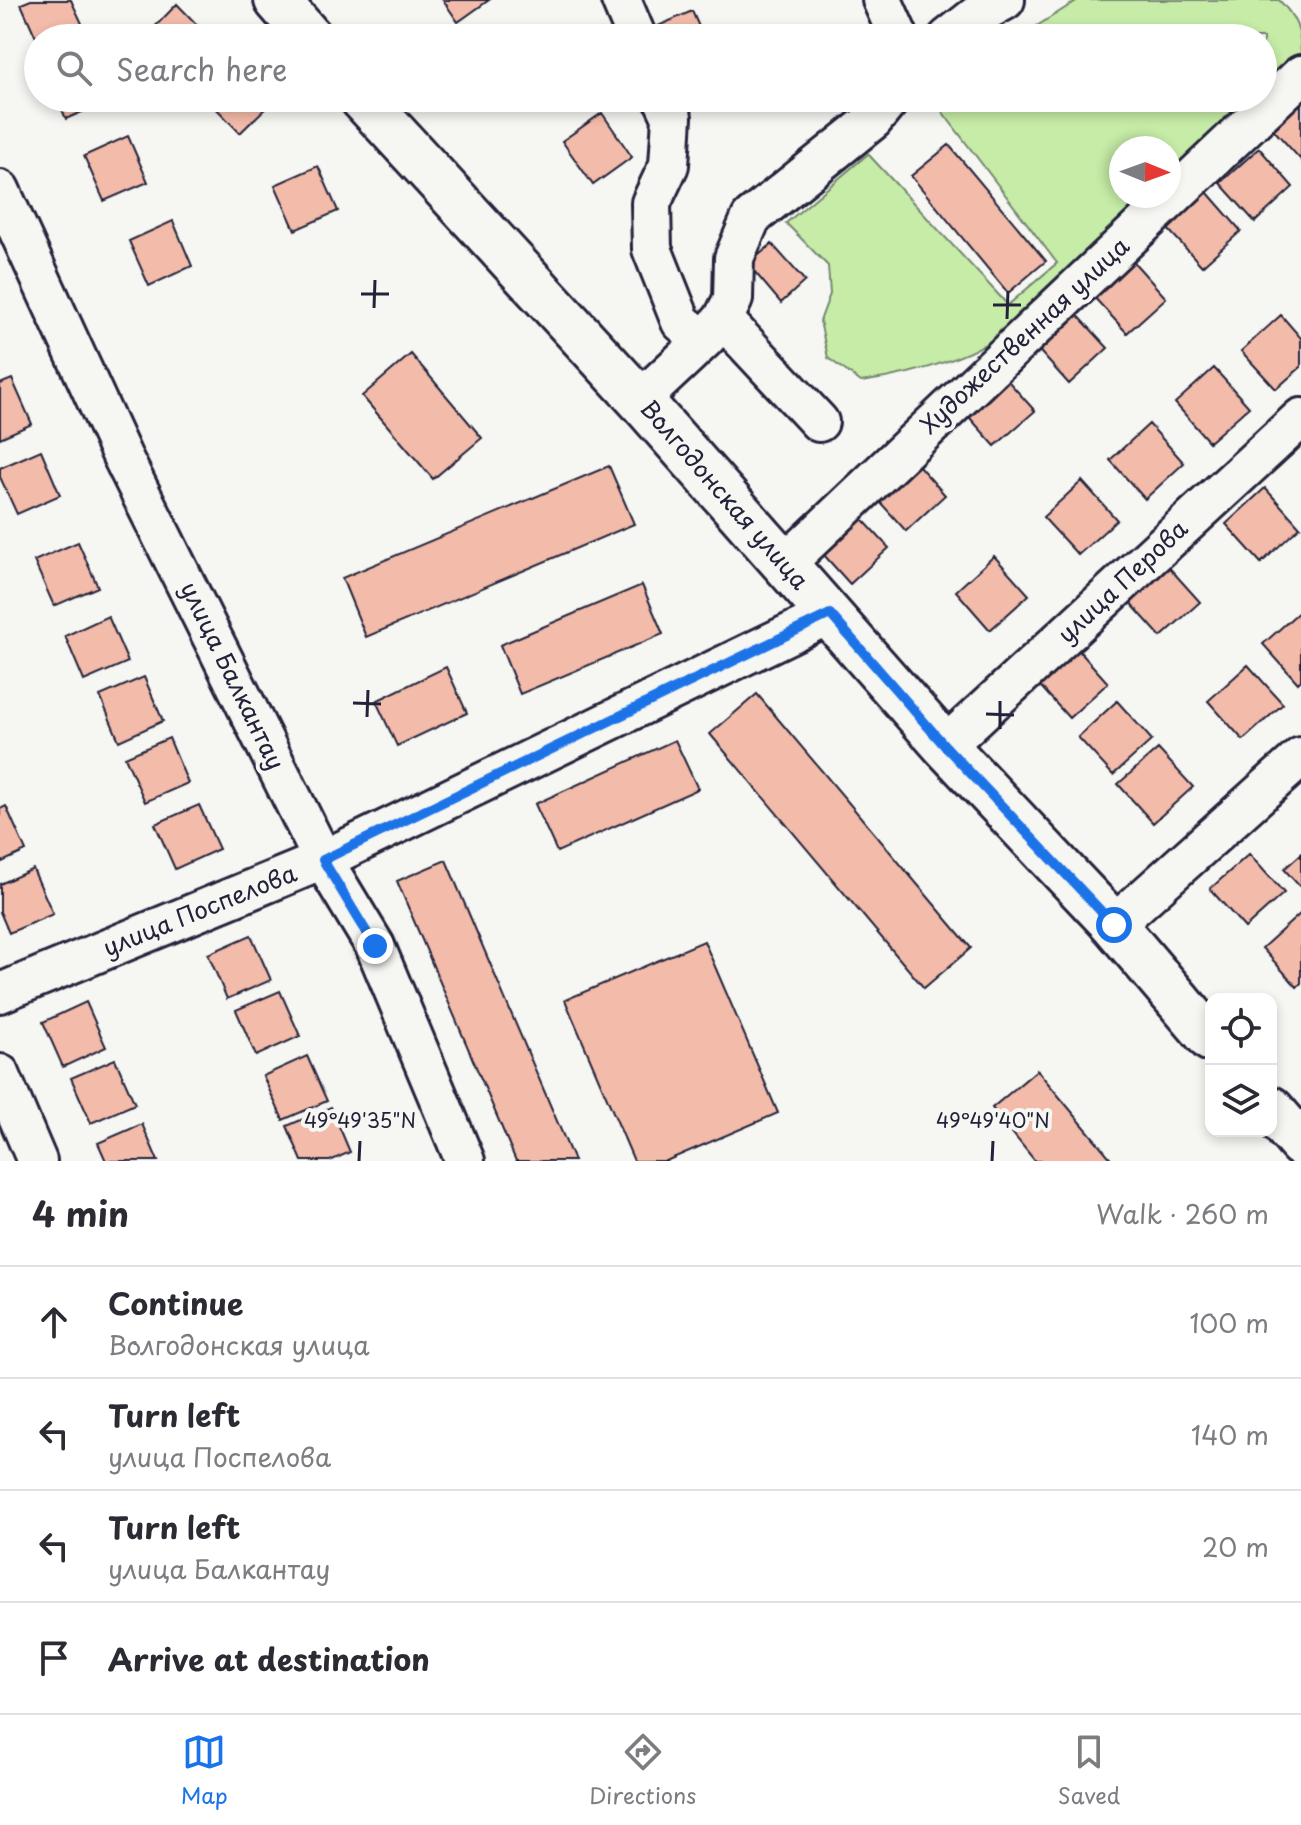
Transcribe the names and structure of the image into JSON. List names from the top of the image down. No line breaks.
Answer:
{"streets":{"main road":["Волгодонская улица"],"street":["Художественная улица","улица Перова","улица Балкантау","улица Поспелова"]},"crossings":[["Художественная улица","Волгодонская улица"],["Волгодонская улица","улица Перова"],["Волгодонская улица","улица Поспелова"],["улица Балкантау","улица Поспелова"]],"north":"right","page":{"search":"Search here","heading":["4 min","Walk · 260 m"],"list":[["Continue","Волгодонская улица","100 m"],["Turn left","улица Поспелова","140 m"],["Turn left","улица Балкантау","20 m"],"Arrive at destination"],"nav":["Map","Directions","Saved"]},"coordinates":["49°49'35\"N","49°49'40\"N"]}
